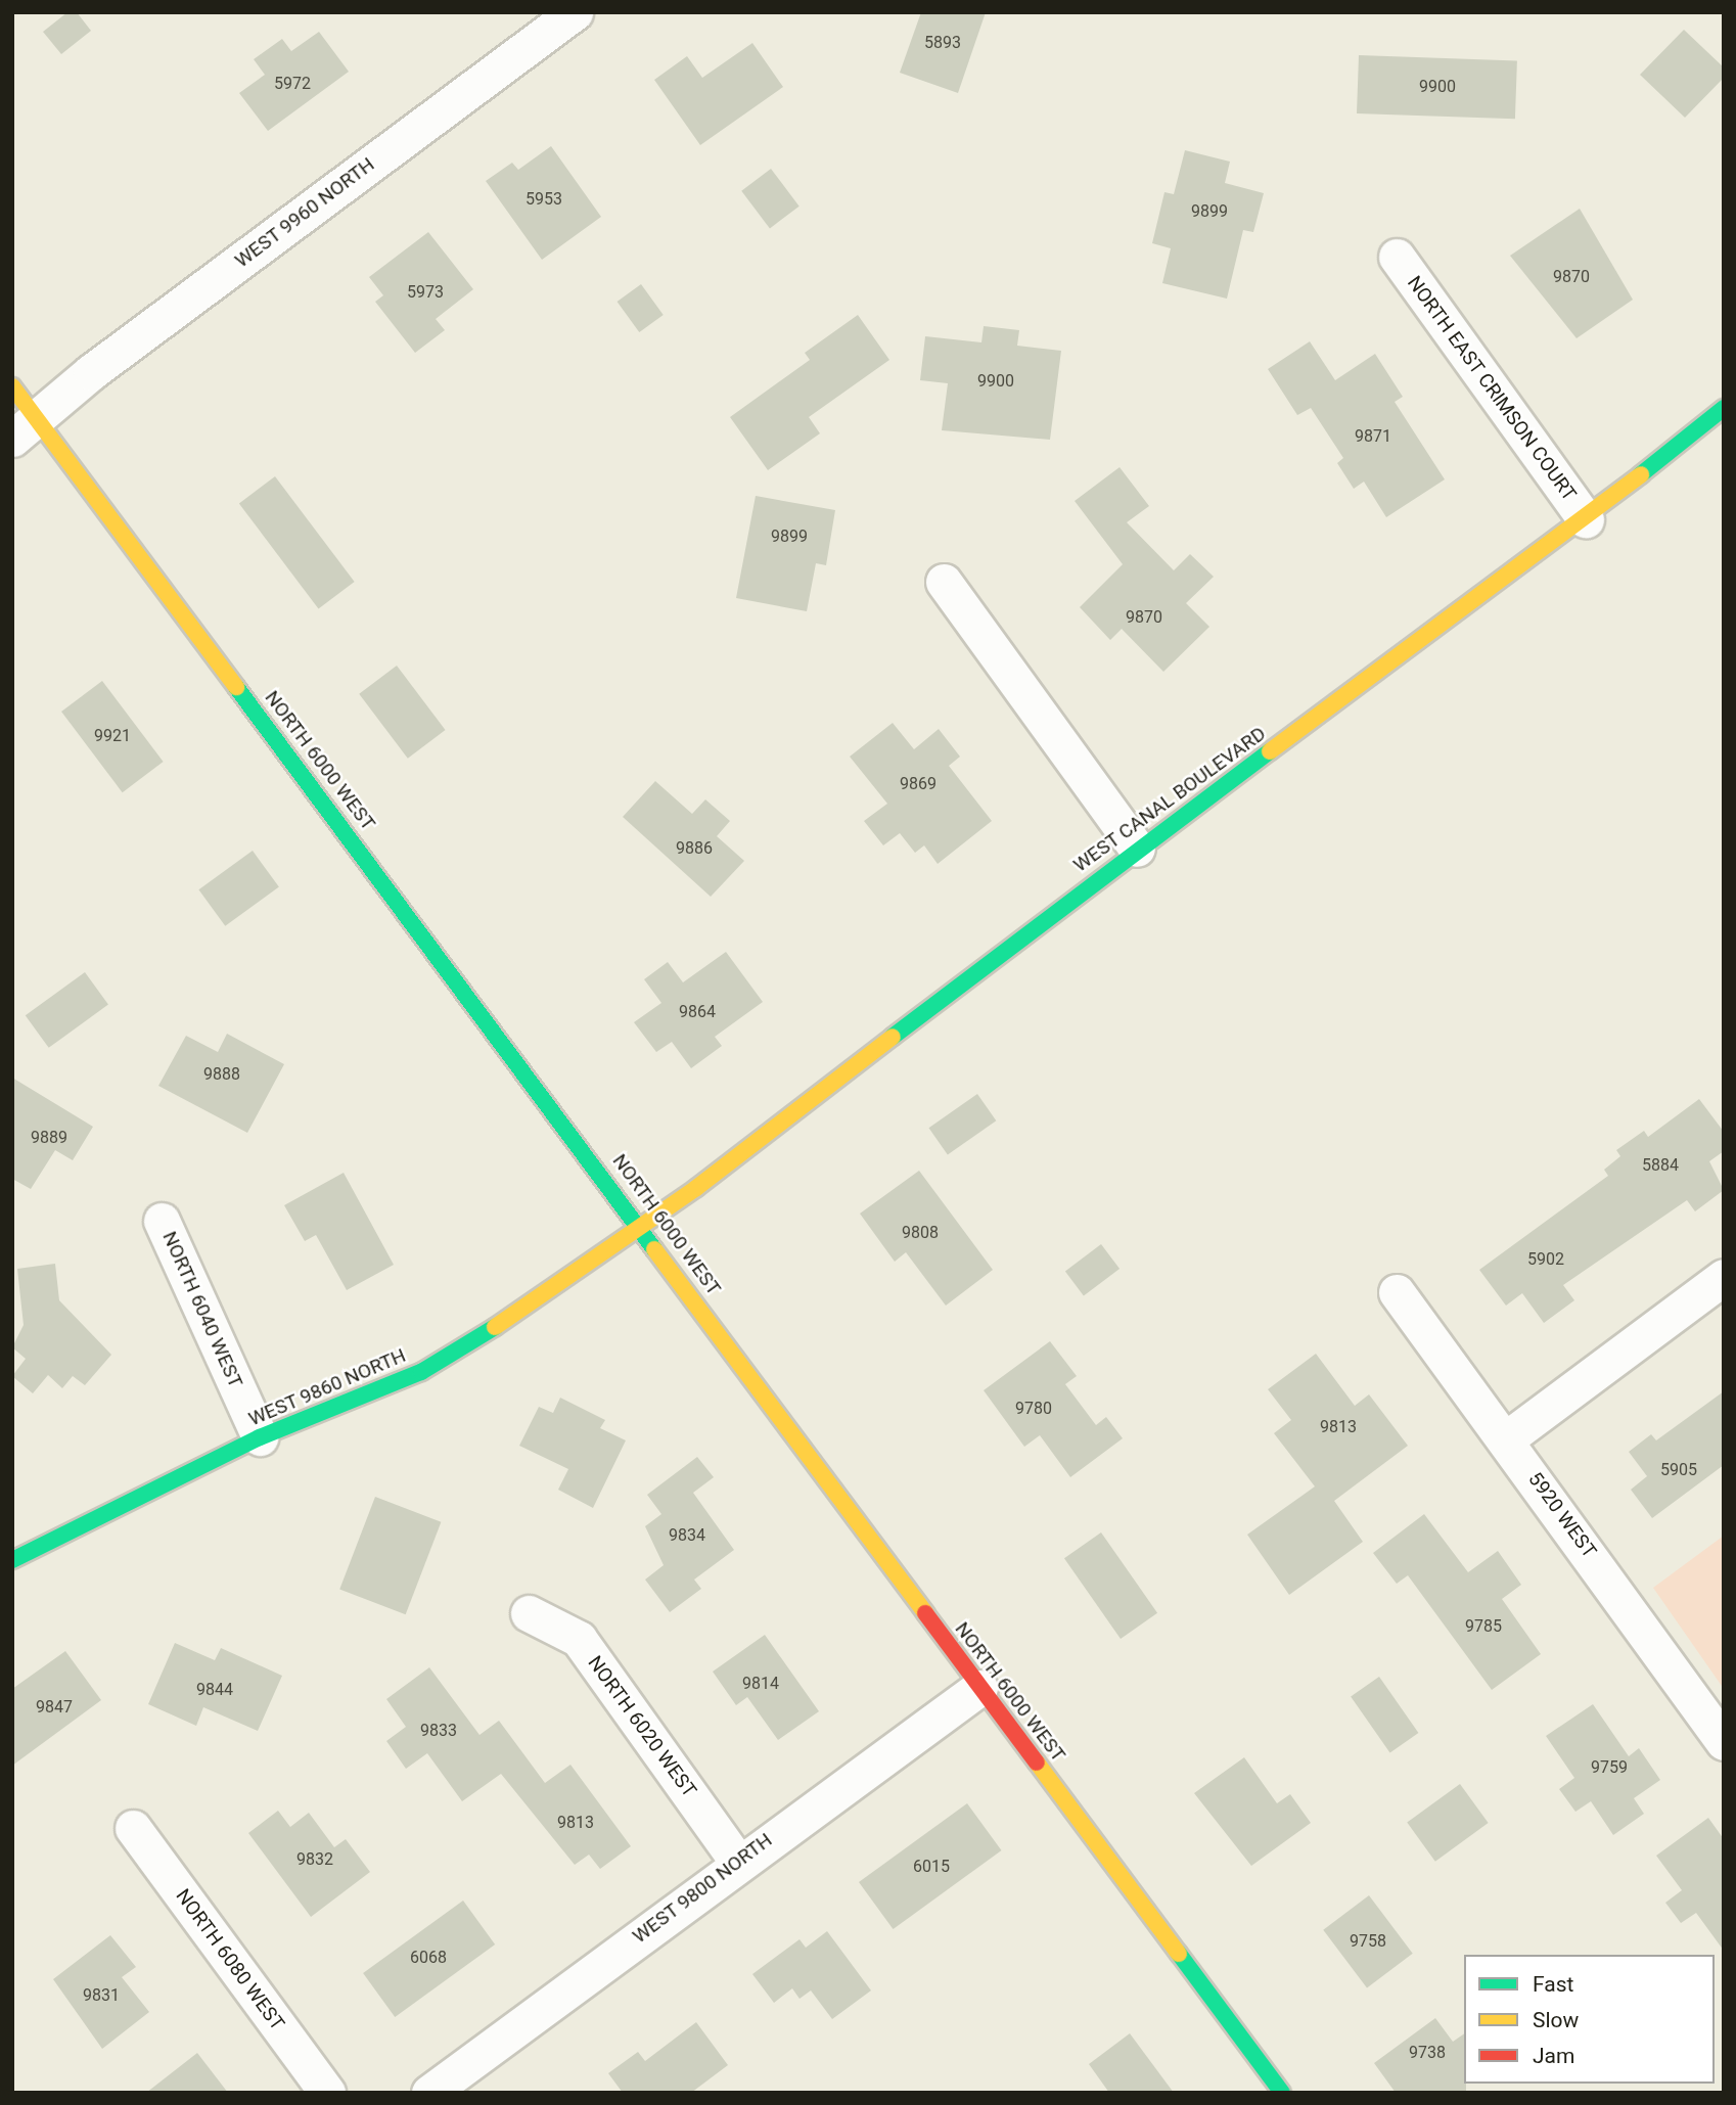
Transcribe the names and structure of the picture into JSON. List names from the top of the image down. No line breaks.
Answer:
{"streets":{"street":["WEST 9960 NORTH","NORTH EAST CRIMSON COURT","NORTH 6000 WEST","WEST CANAL BOULEVARD","NORTH 6040 WEST","WEST 9860 NORTH","5920 WEST","NORTH 6020 WEST","WEST 9800 NORTH","NORTH 6080 WEST"]},"crossings":[["WEST 9960 NORTH","NORTH 6000 WEST"],["NORTH EAST CRIMSON COURT","WEST CANAL BOULEVARD"],["NORTH 6000 WEST","WEST CANAL BOULEVARD"],["NORTH 6000 WEST","WEST 9860 NORTH"],["NORTH 6000 WEST","WEST 9800 NORTH"],["WEST CANAL BOULEVARD","WEST 9860 NORTH"],["NORTH 6040 WEST","WEST 9860 NORTH"],["NORTH 6020 WEST","WEST 9800 NORTH"]],"house_numbers":["5893","5972","9900","5953","9899","9870","5973","9900","9871","9899","9870","9921","9869","9886","9864","9888","9889","5884","9808","5902","9780","9813","5905","9834","9785","9814","9844","9847","9833","9759","9813","9832","6015","9758","6068","9831","9738"],"legend":["Fast","Slow","Jam"]}
